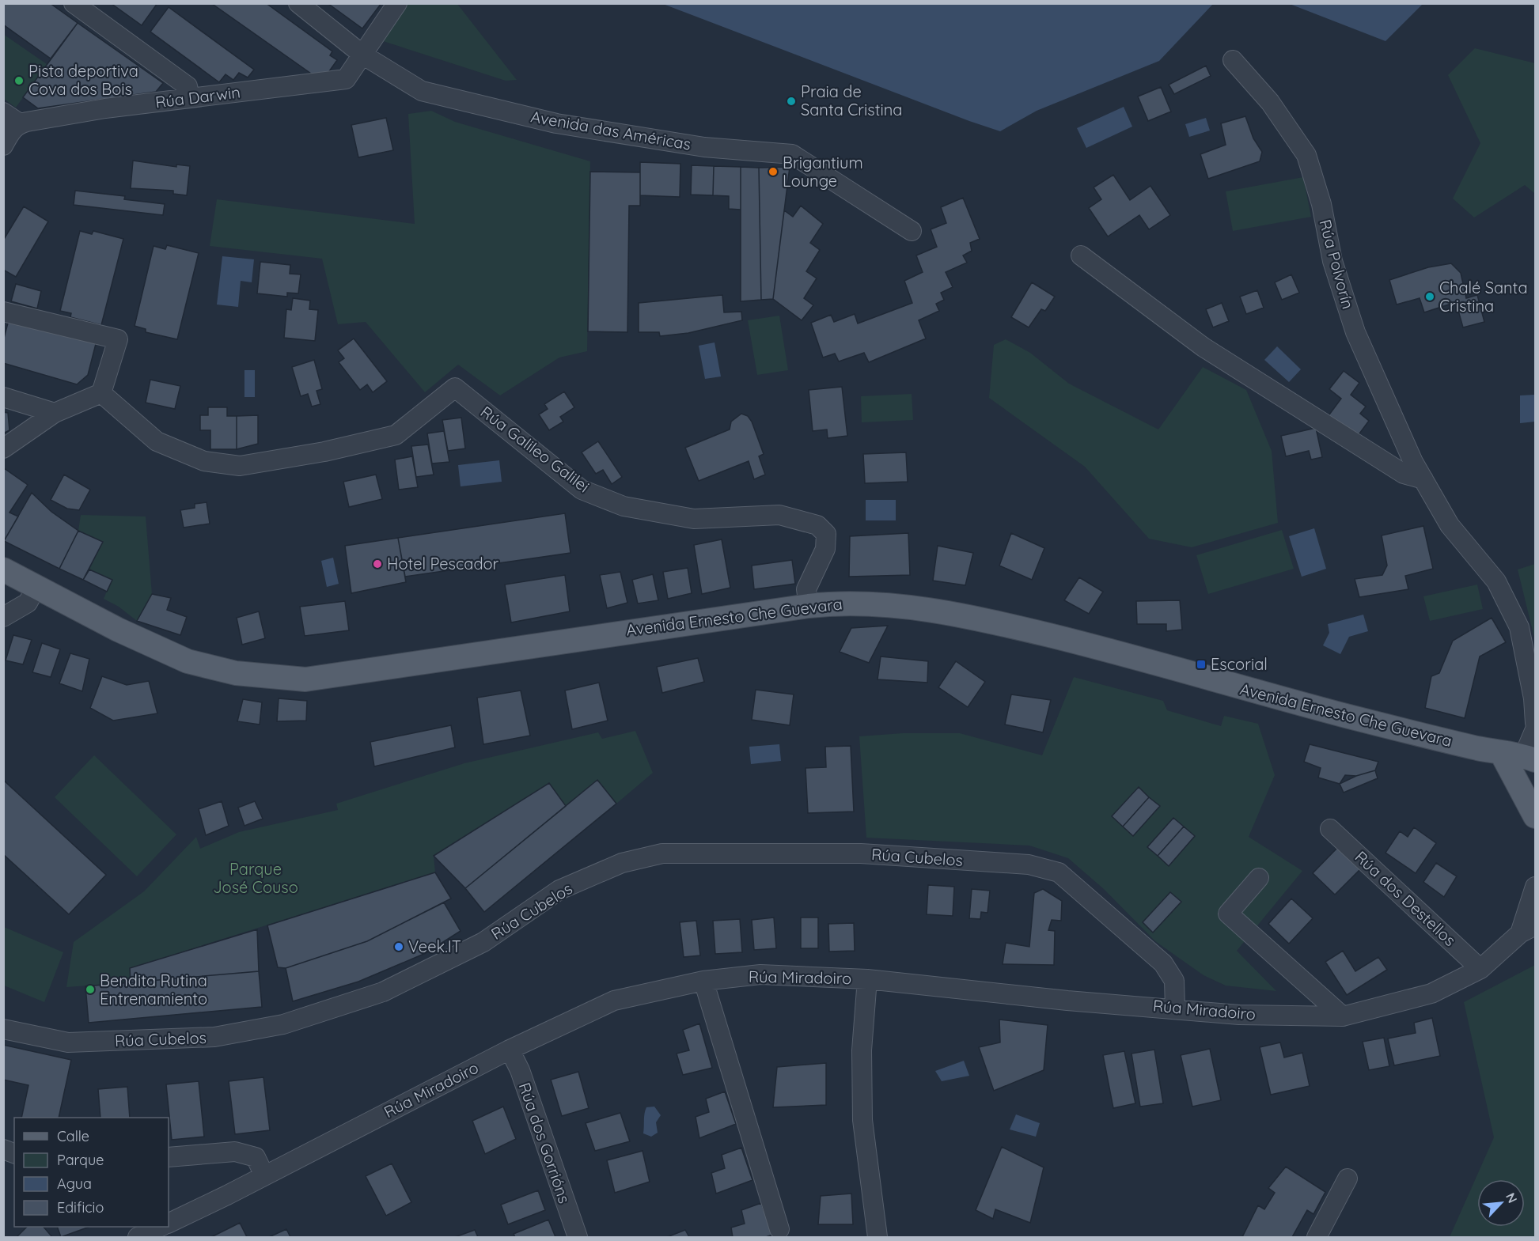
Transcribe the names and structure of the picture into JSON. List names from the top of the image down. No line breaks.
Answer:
{"streets":{"main road":["Avenida Ernesto Che Guevara"],"street":["Rúa Darwin","Avenida das Américas","Rúa Polvorín","Rúa Galileo Galilei","Rúa Cubelos","Rúa dos Destellos","Rúa Miradoiro","Rúa dos Gorrións"]},"crossings":[["Rúa Darwin","Avenida das Américas"],["Rúa Galileo Galilei","Avenida Ernesto Che Guevara"],["Rúa Cubelos","Rúa Miradoiro"],["Rúa dos Destellos","Rúa Miradoiro"],["Rúa Miradoiro","Rúa dos Gorrións"]],"parks":["Parque José Couso"],"places":{"other":["Pista deportiva Cova dos Bois","Praia de Santa Cristina","Brigantium Lounge","Chalé Santa Cristina","Hotel Pescador","Veek.IT","Bendita Rutina Entrenamiento"],"transit":["Escorial"]},"legend":["Calle","Parque","Agua","Edificio"],"north":"top right"}
